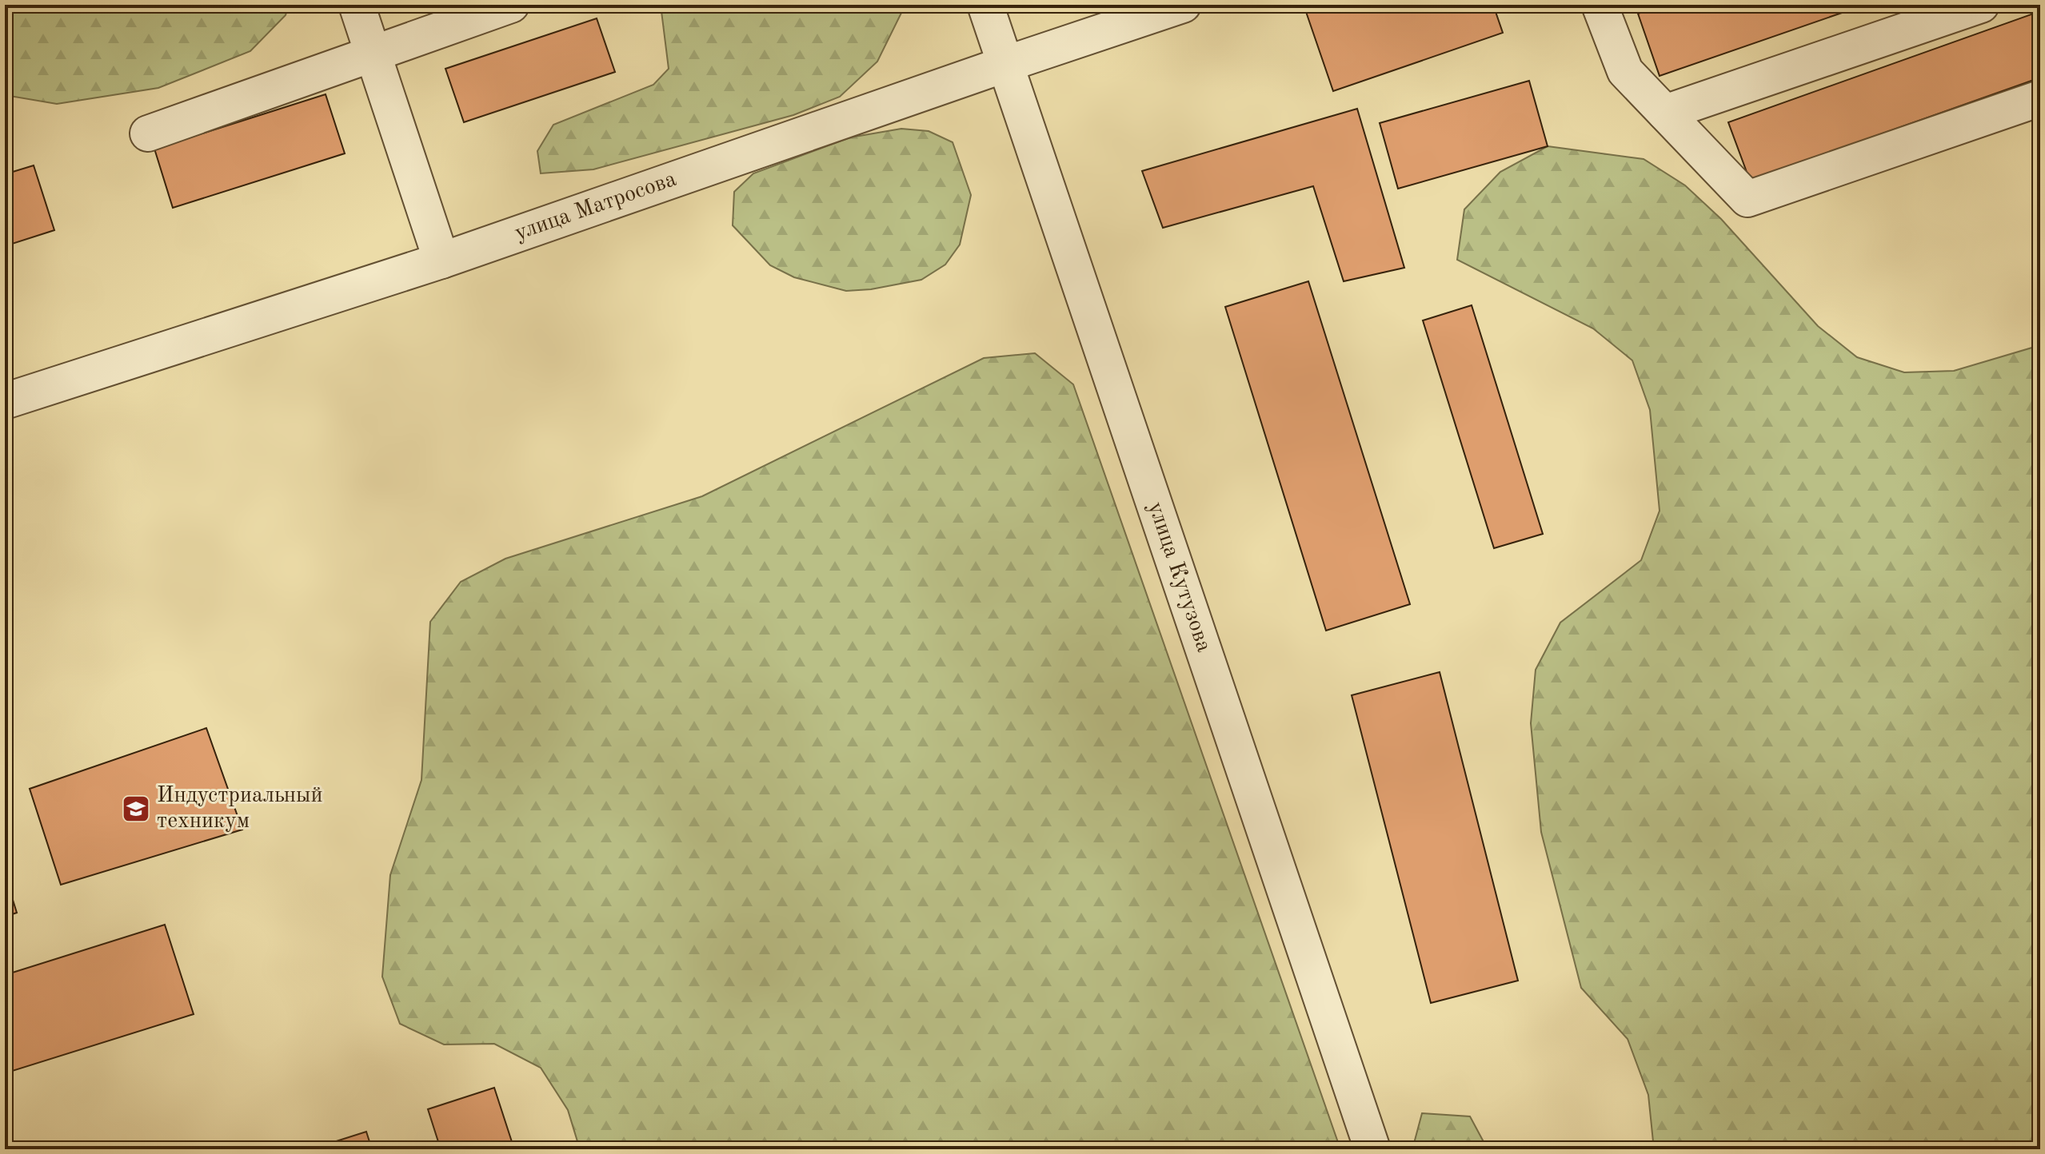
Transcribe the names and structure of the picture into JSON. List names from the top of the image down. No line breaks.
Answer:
{"streets":{"street":["улица Матросова","улица Кутузова"]},"crossings":[["улица Матросова","улица Кутузова"]],"places":{"school or university":["Индустриальный техникум"]}}
